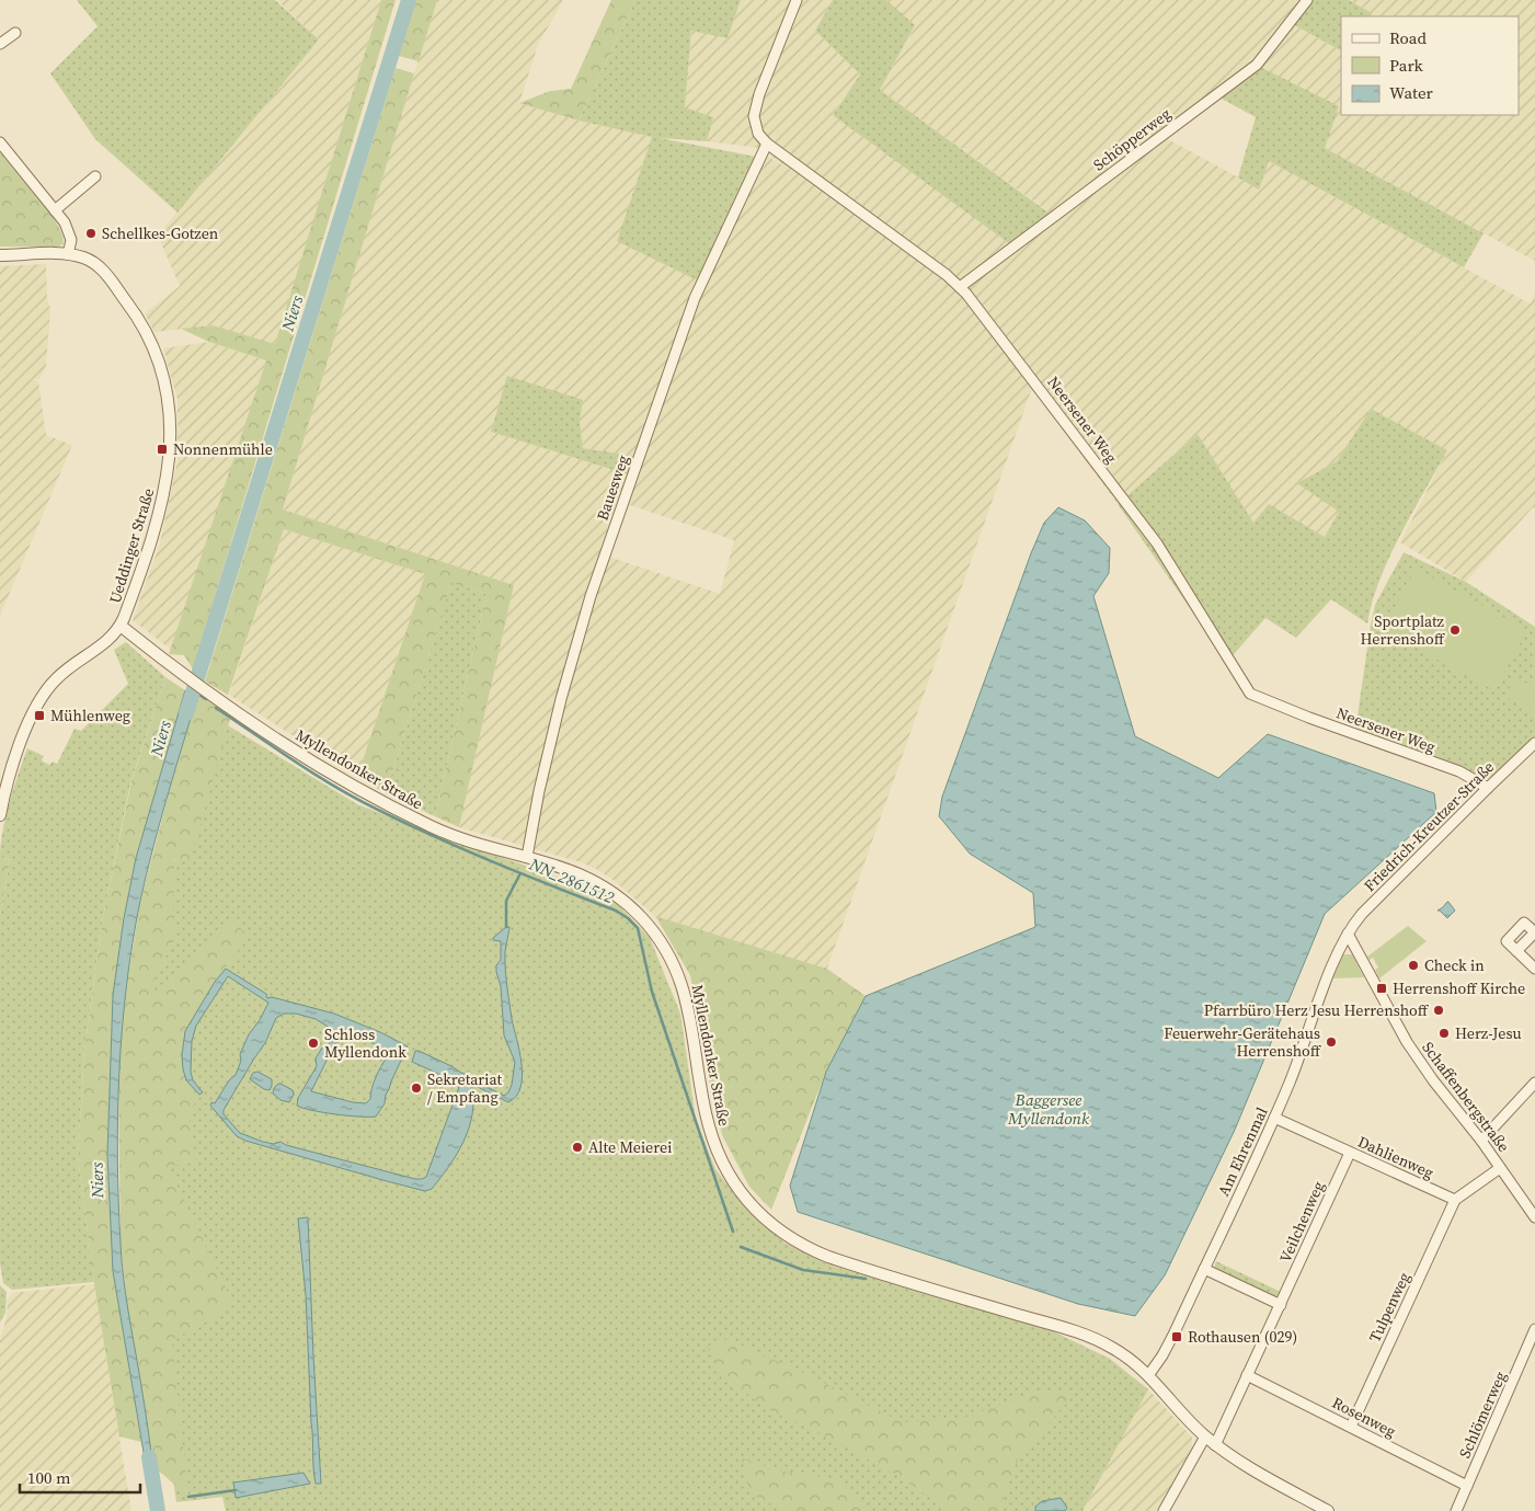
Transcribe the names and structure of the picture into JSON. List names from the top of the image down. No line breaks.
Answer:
{"streets":{"street":["Schöpperweg","Neersener Weg","Bauesweg","Ueddinger Straße","Myllendonker Straße","Friedrich-Kreutzer-Straße","Schaffenbergstraße","Am Ehrenmal","Dahlienweg","Veilchenweg","Tulpenweg","Schlömerweg","Rosenweg"]},"crossings":[["Schöpperweg","Neersener Weg"],["Neersener Weg","Bauesweg"],["Neersener Weg","Friedrich-Kreutzer-Straße"],["Bauesweg","Myllendonker Straße"],["Ueddinger Straße","Myllendonker Straße"],["Myllendonker Straße","Am Ehrenmal"],["Myllendonker Straße","Veilchenweg"],["Friedrich-Kreutzer-Straße","Schaffenbergstraße"],["Friedrich-Kreutzer-Straße","Am Ehrenmal"],["Schaffenbergstraße","Am Ehrenmal"],["Am Ehrenmal","Dahlienweg"],["Dahlienweg","Veilchenweg"],["Dahlienweg","Tulpenweg"],["Veilchenweg","Rosenweg"],["Tulpenweg","Rosenweg"],["Schlömerweg","Rosenweg"]],"water":["Niers","NN_2861512","Baggersee Myllendonk"],"places":{"other":["Schellkes-Gotzen","Sportplatz Herrenshoff","Check in","Pfarrbüro Herz Jesu Herrenshoff","Herz-Jesu","Feuerwehr-Gerätehaus Herrenshoff","Schloss Myllendonk","Sekretariat / Empfang","Alte Meierei"],"transit":["Nonnenmühle","Mühlenweg","Herrenshoff Kirche","Rothausen (029)"]},"legend":["Road","Park","Water"],"scale_bar":"100 m"}
